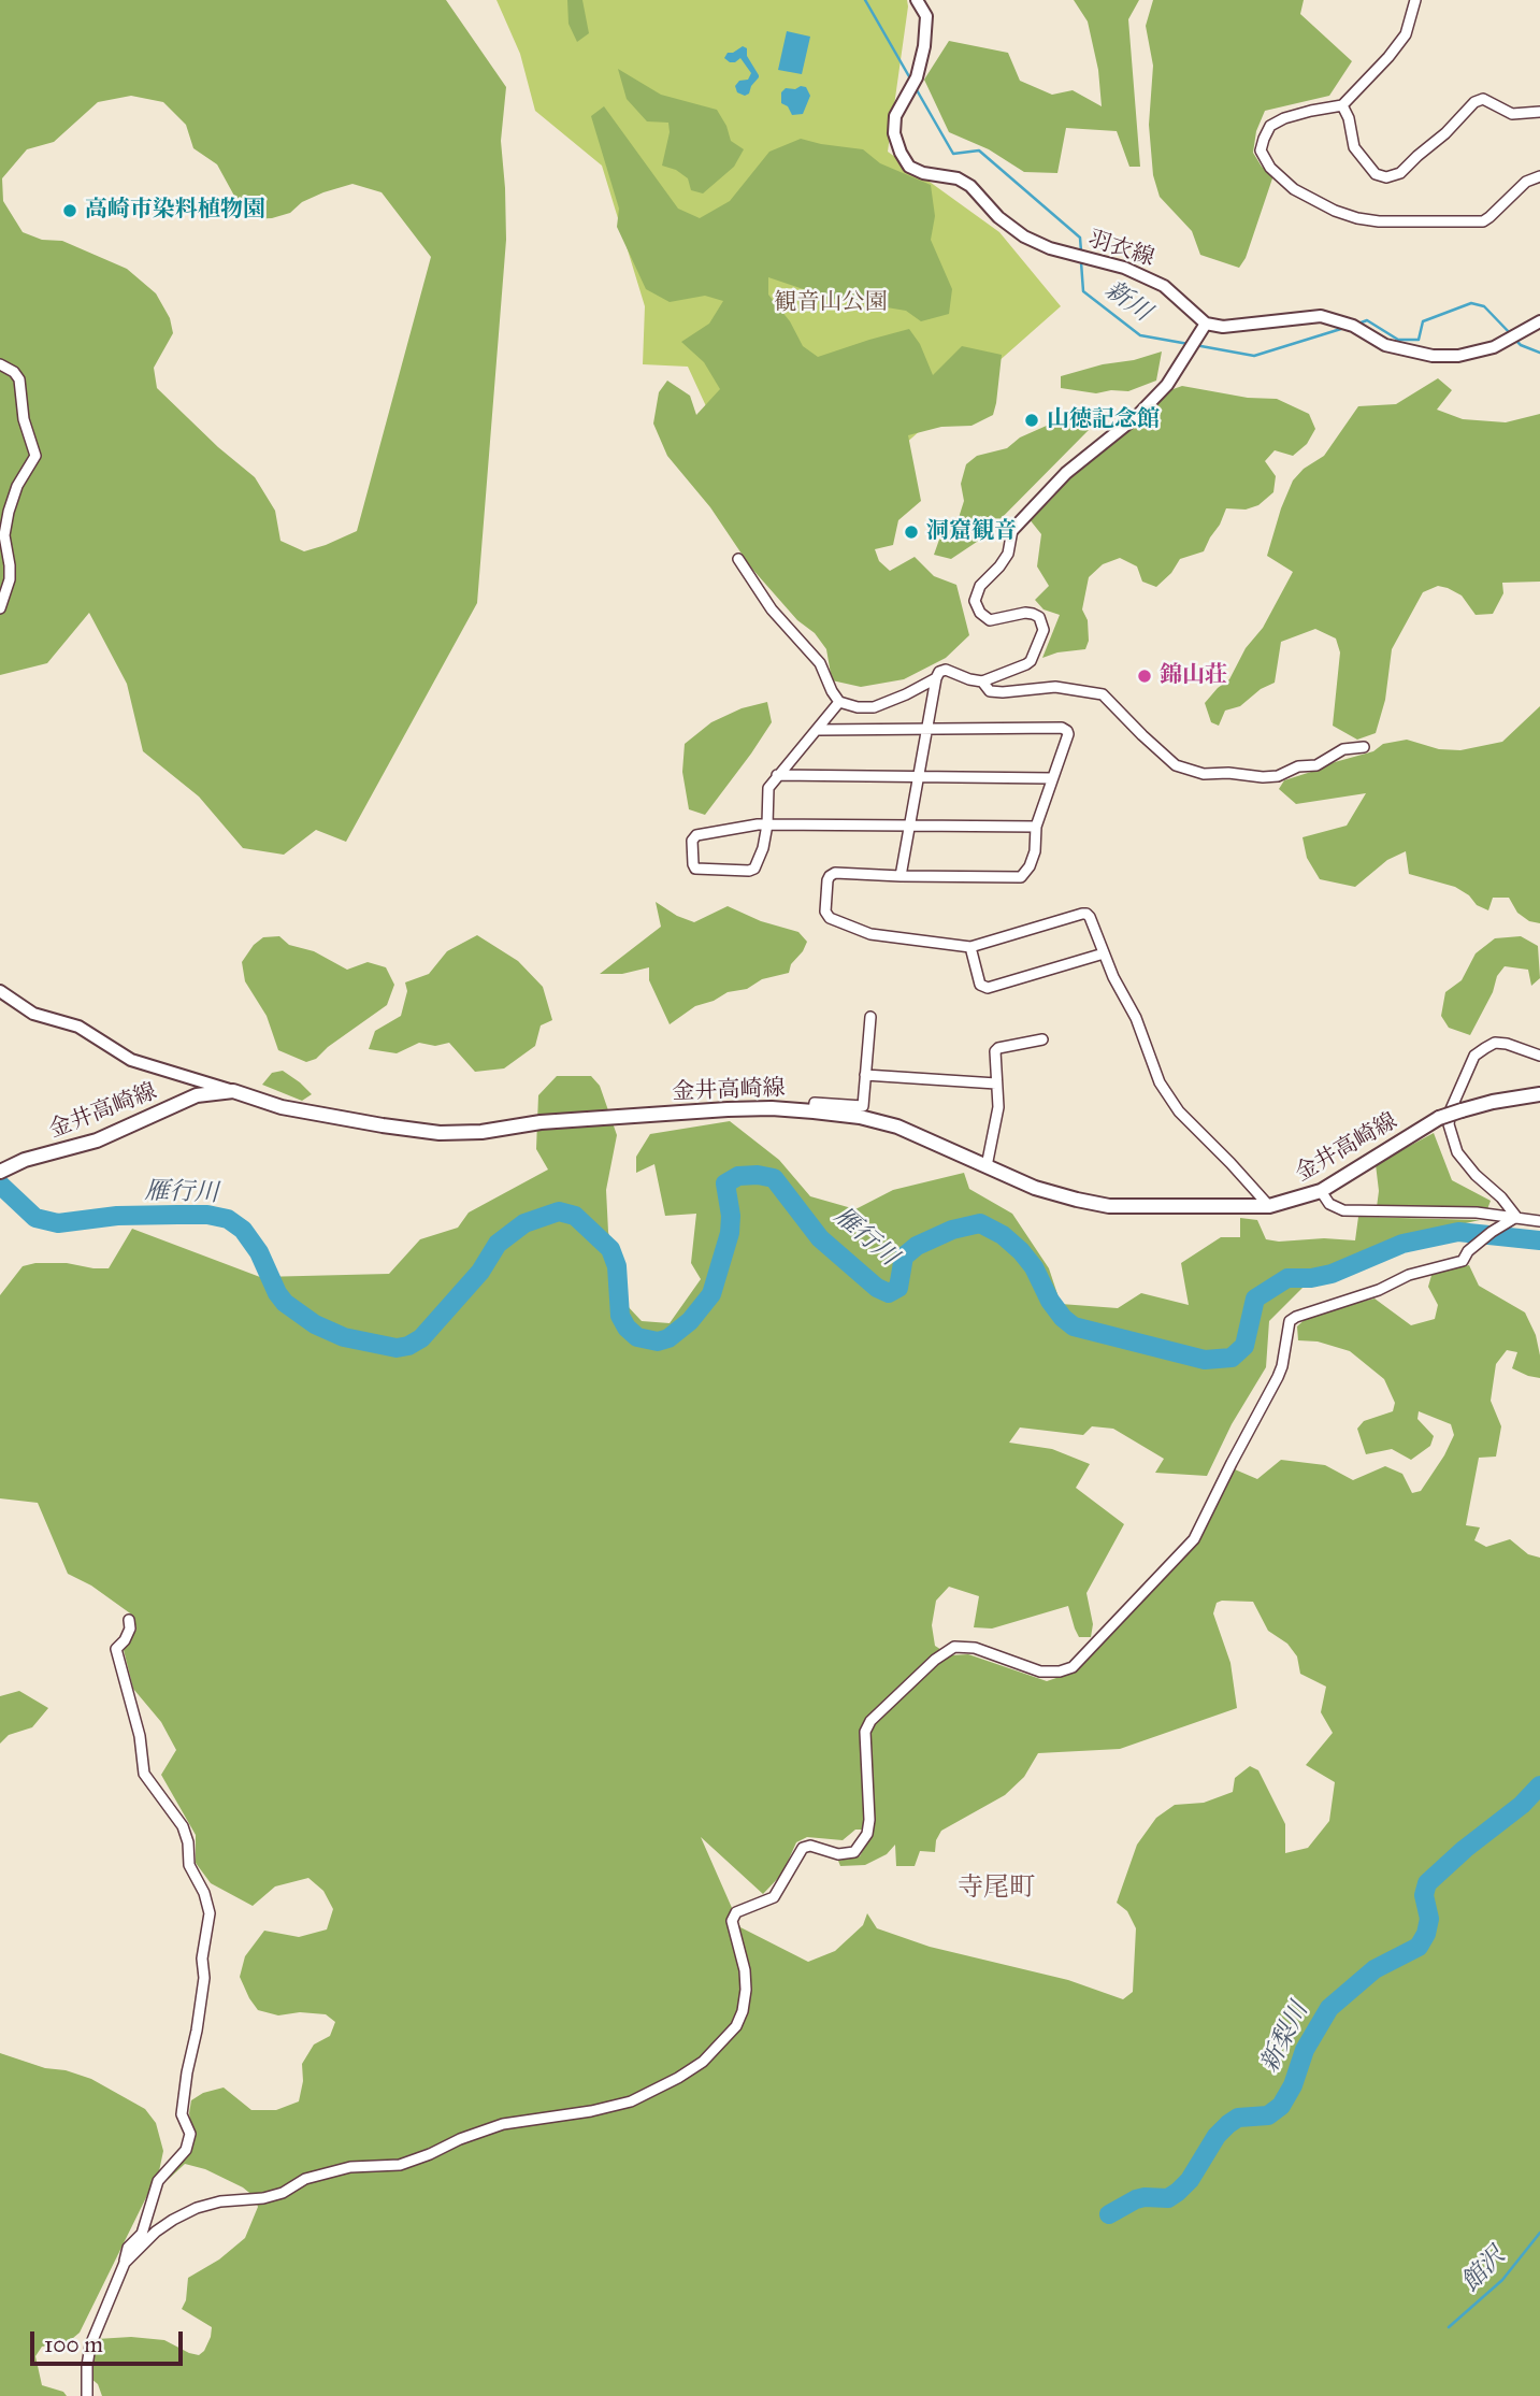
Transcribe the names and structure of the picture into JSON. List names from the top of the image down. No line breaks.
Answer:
{"streets":{"main road":["金井高崎線"],"street":["羽衣線"]},"districts":["寺尾町"],"water":["新川","雁行川","新梨川","館沢"],"parks":["観音山公園"],"places":["高崎市染料植物園","山徳記念館","洞窟観音","錦山荘"],"scale_bar":"100 m"}
